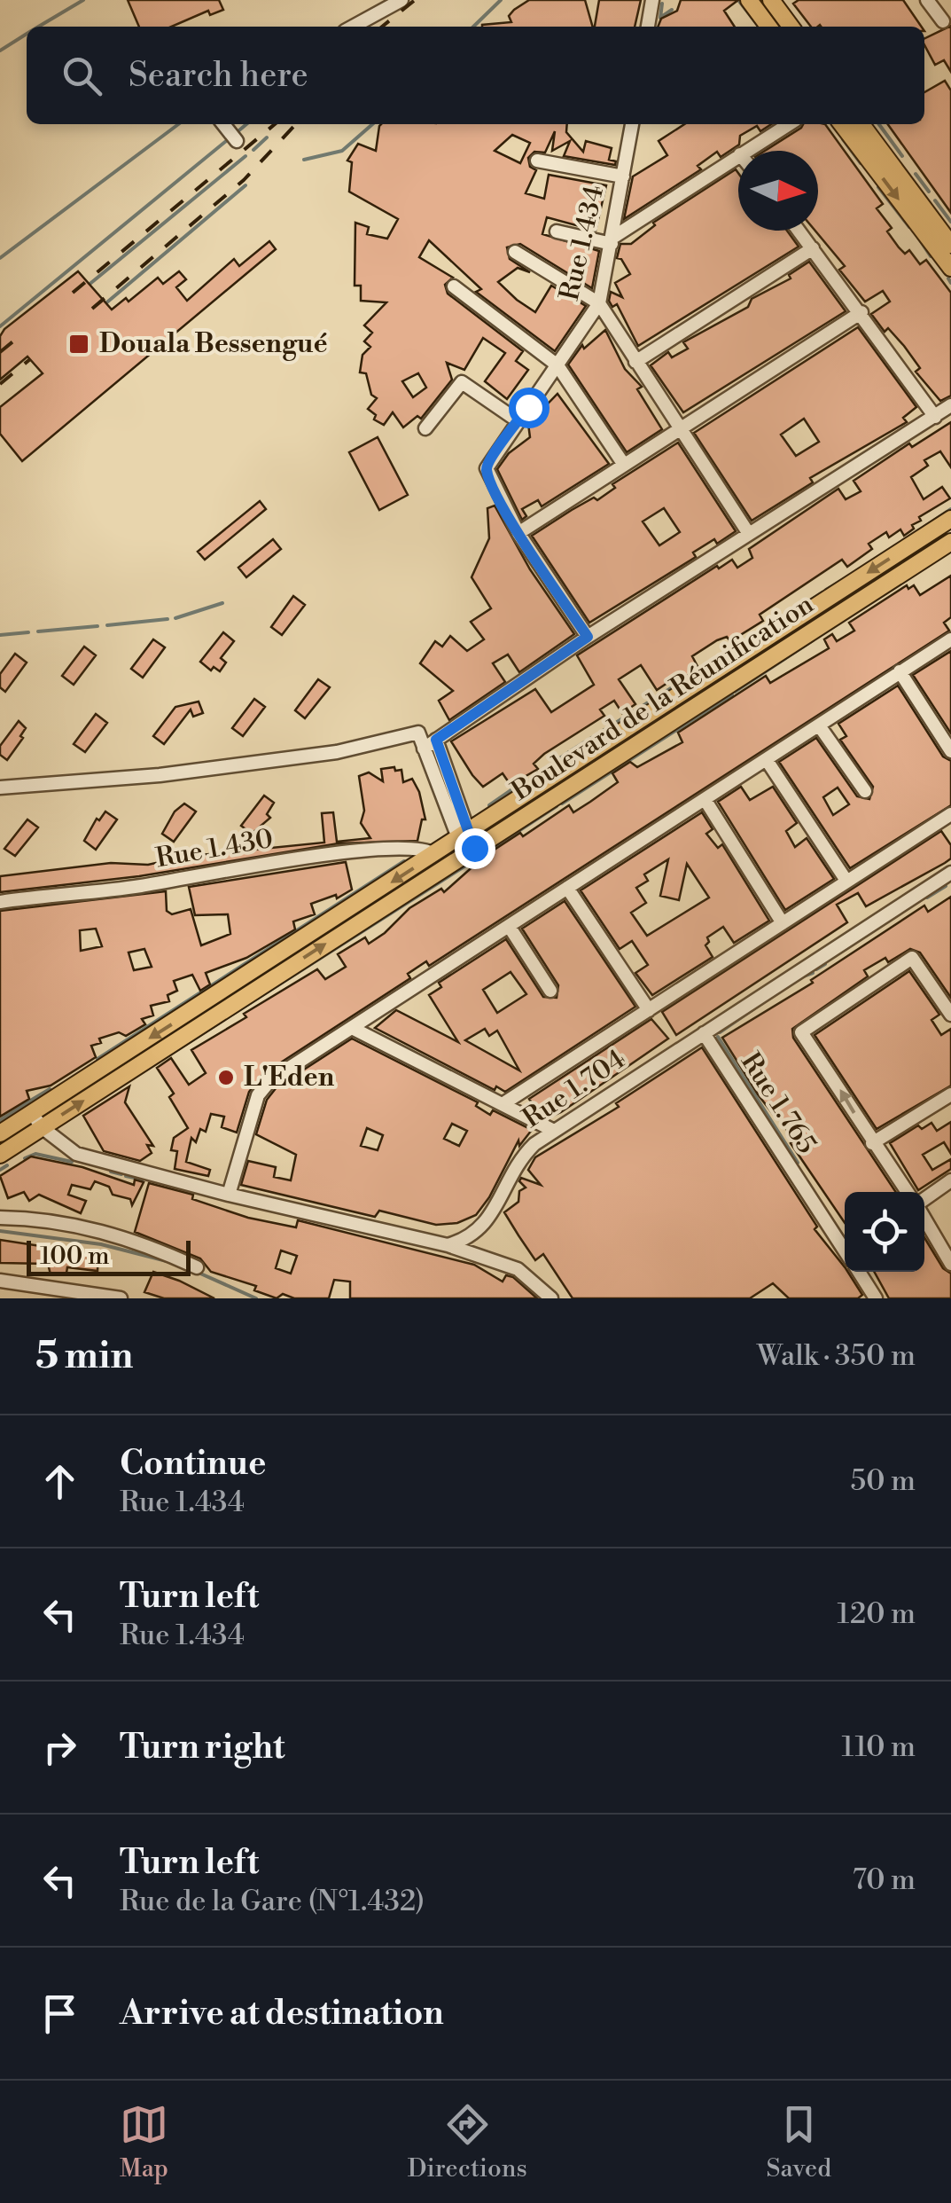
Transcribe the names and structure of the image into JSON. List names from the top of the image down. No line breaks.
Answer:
{"streets":{"main road":["Boulevard de la Réunification"],"street":["Rue 1.434","Rue 1.430","Rue 1.704","Rue 1.765"]},"crossings":[["Rue 1.704","Rue 1.765"]],"places":{"transit":["Douala Bessengué"],"other":["L'Eden"]},"scale_bar":"100 m","north":"right","page":{"search":"Search here","scale":"100 m","heading":["5 min","Walk · 350 m"],"list":[["Continue","Rue 1.434","50 m"],["Turn left","Rue 1.434","120 m"],["Turn right","110 m"],["Turn left","Rue de la Gare (N°1.432)","70 m"],"Arrive at destination"],"nav":["Map","Directions","Saved"]}}
